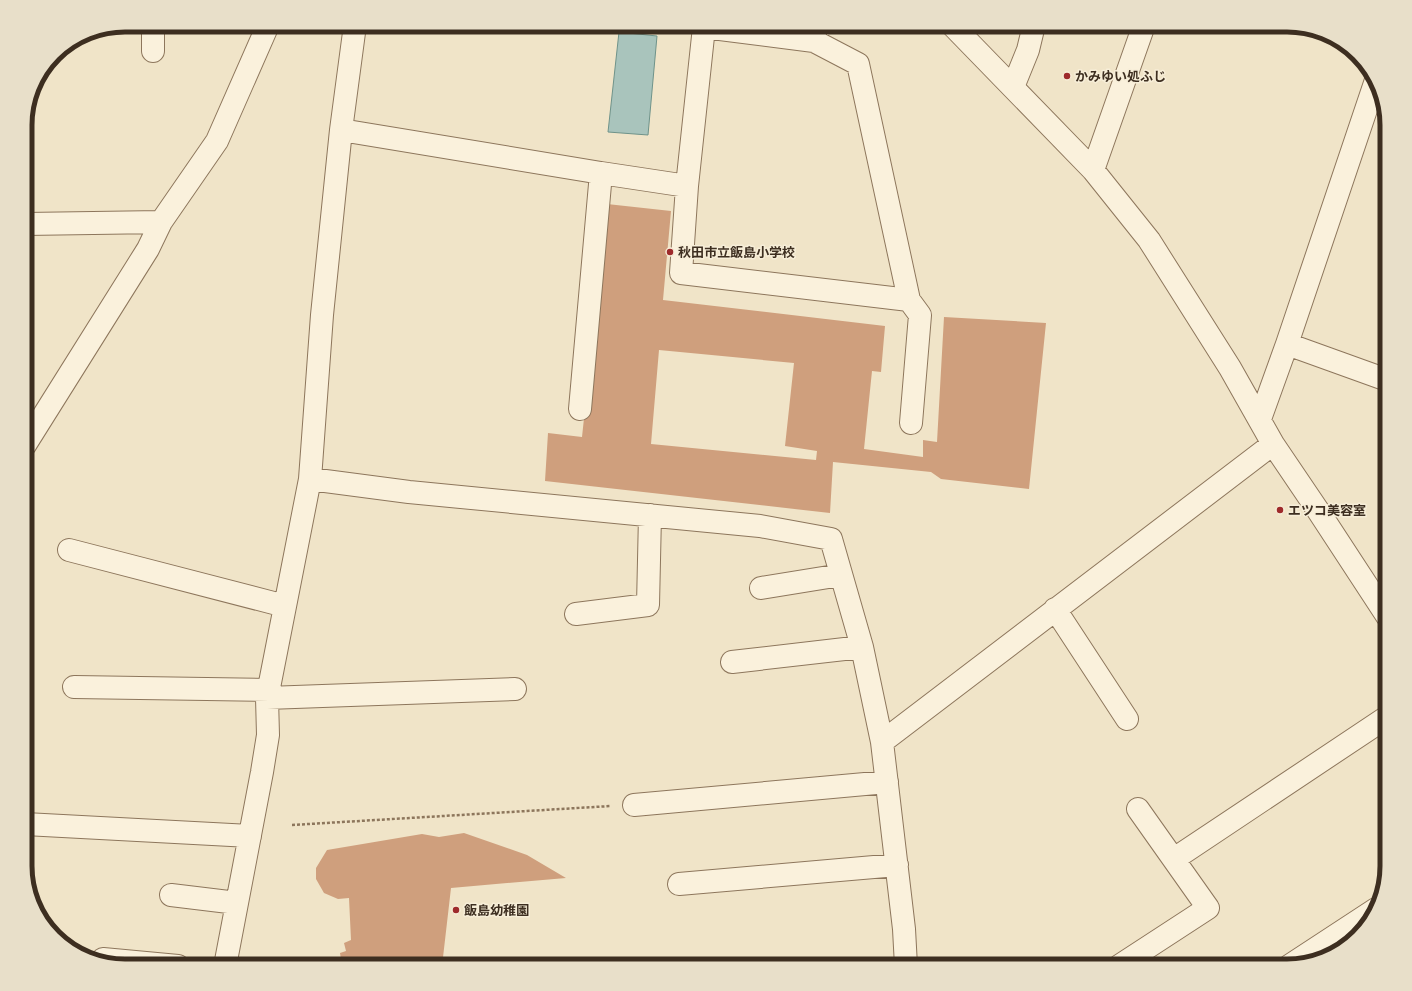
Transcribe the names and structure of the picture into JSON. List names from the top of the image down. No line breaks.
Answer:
{"places":["かみゆい処ふじ","秋田市立飯島小学校","エツコ美容室","飯島幼稚園"]}
